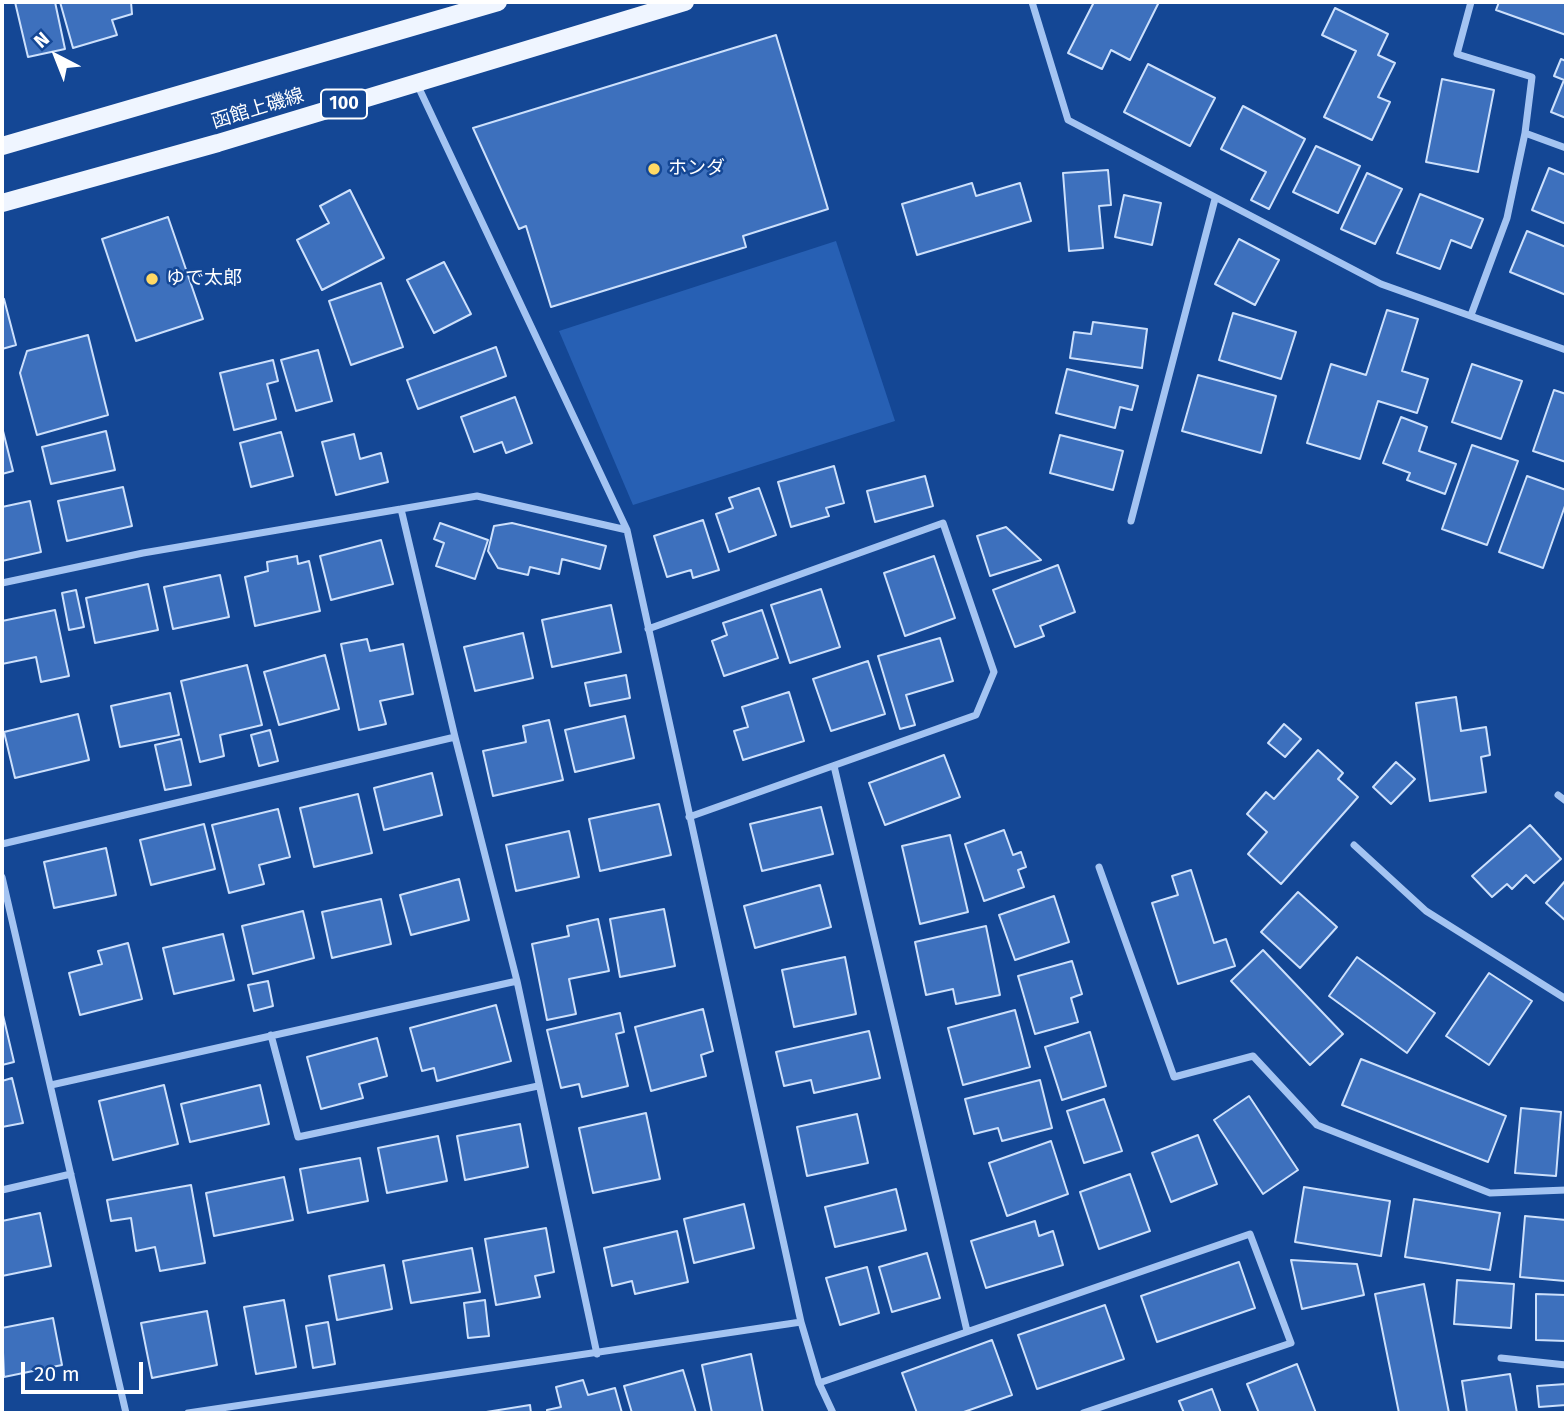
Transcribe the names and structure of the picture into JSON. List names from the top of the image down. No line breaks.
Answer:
{"streets":{"main road":["100","函館上磯線"]},"places":["ホンダ","ゆで太郎"],"scale_bar":"20 m","north":"top left"}
